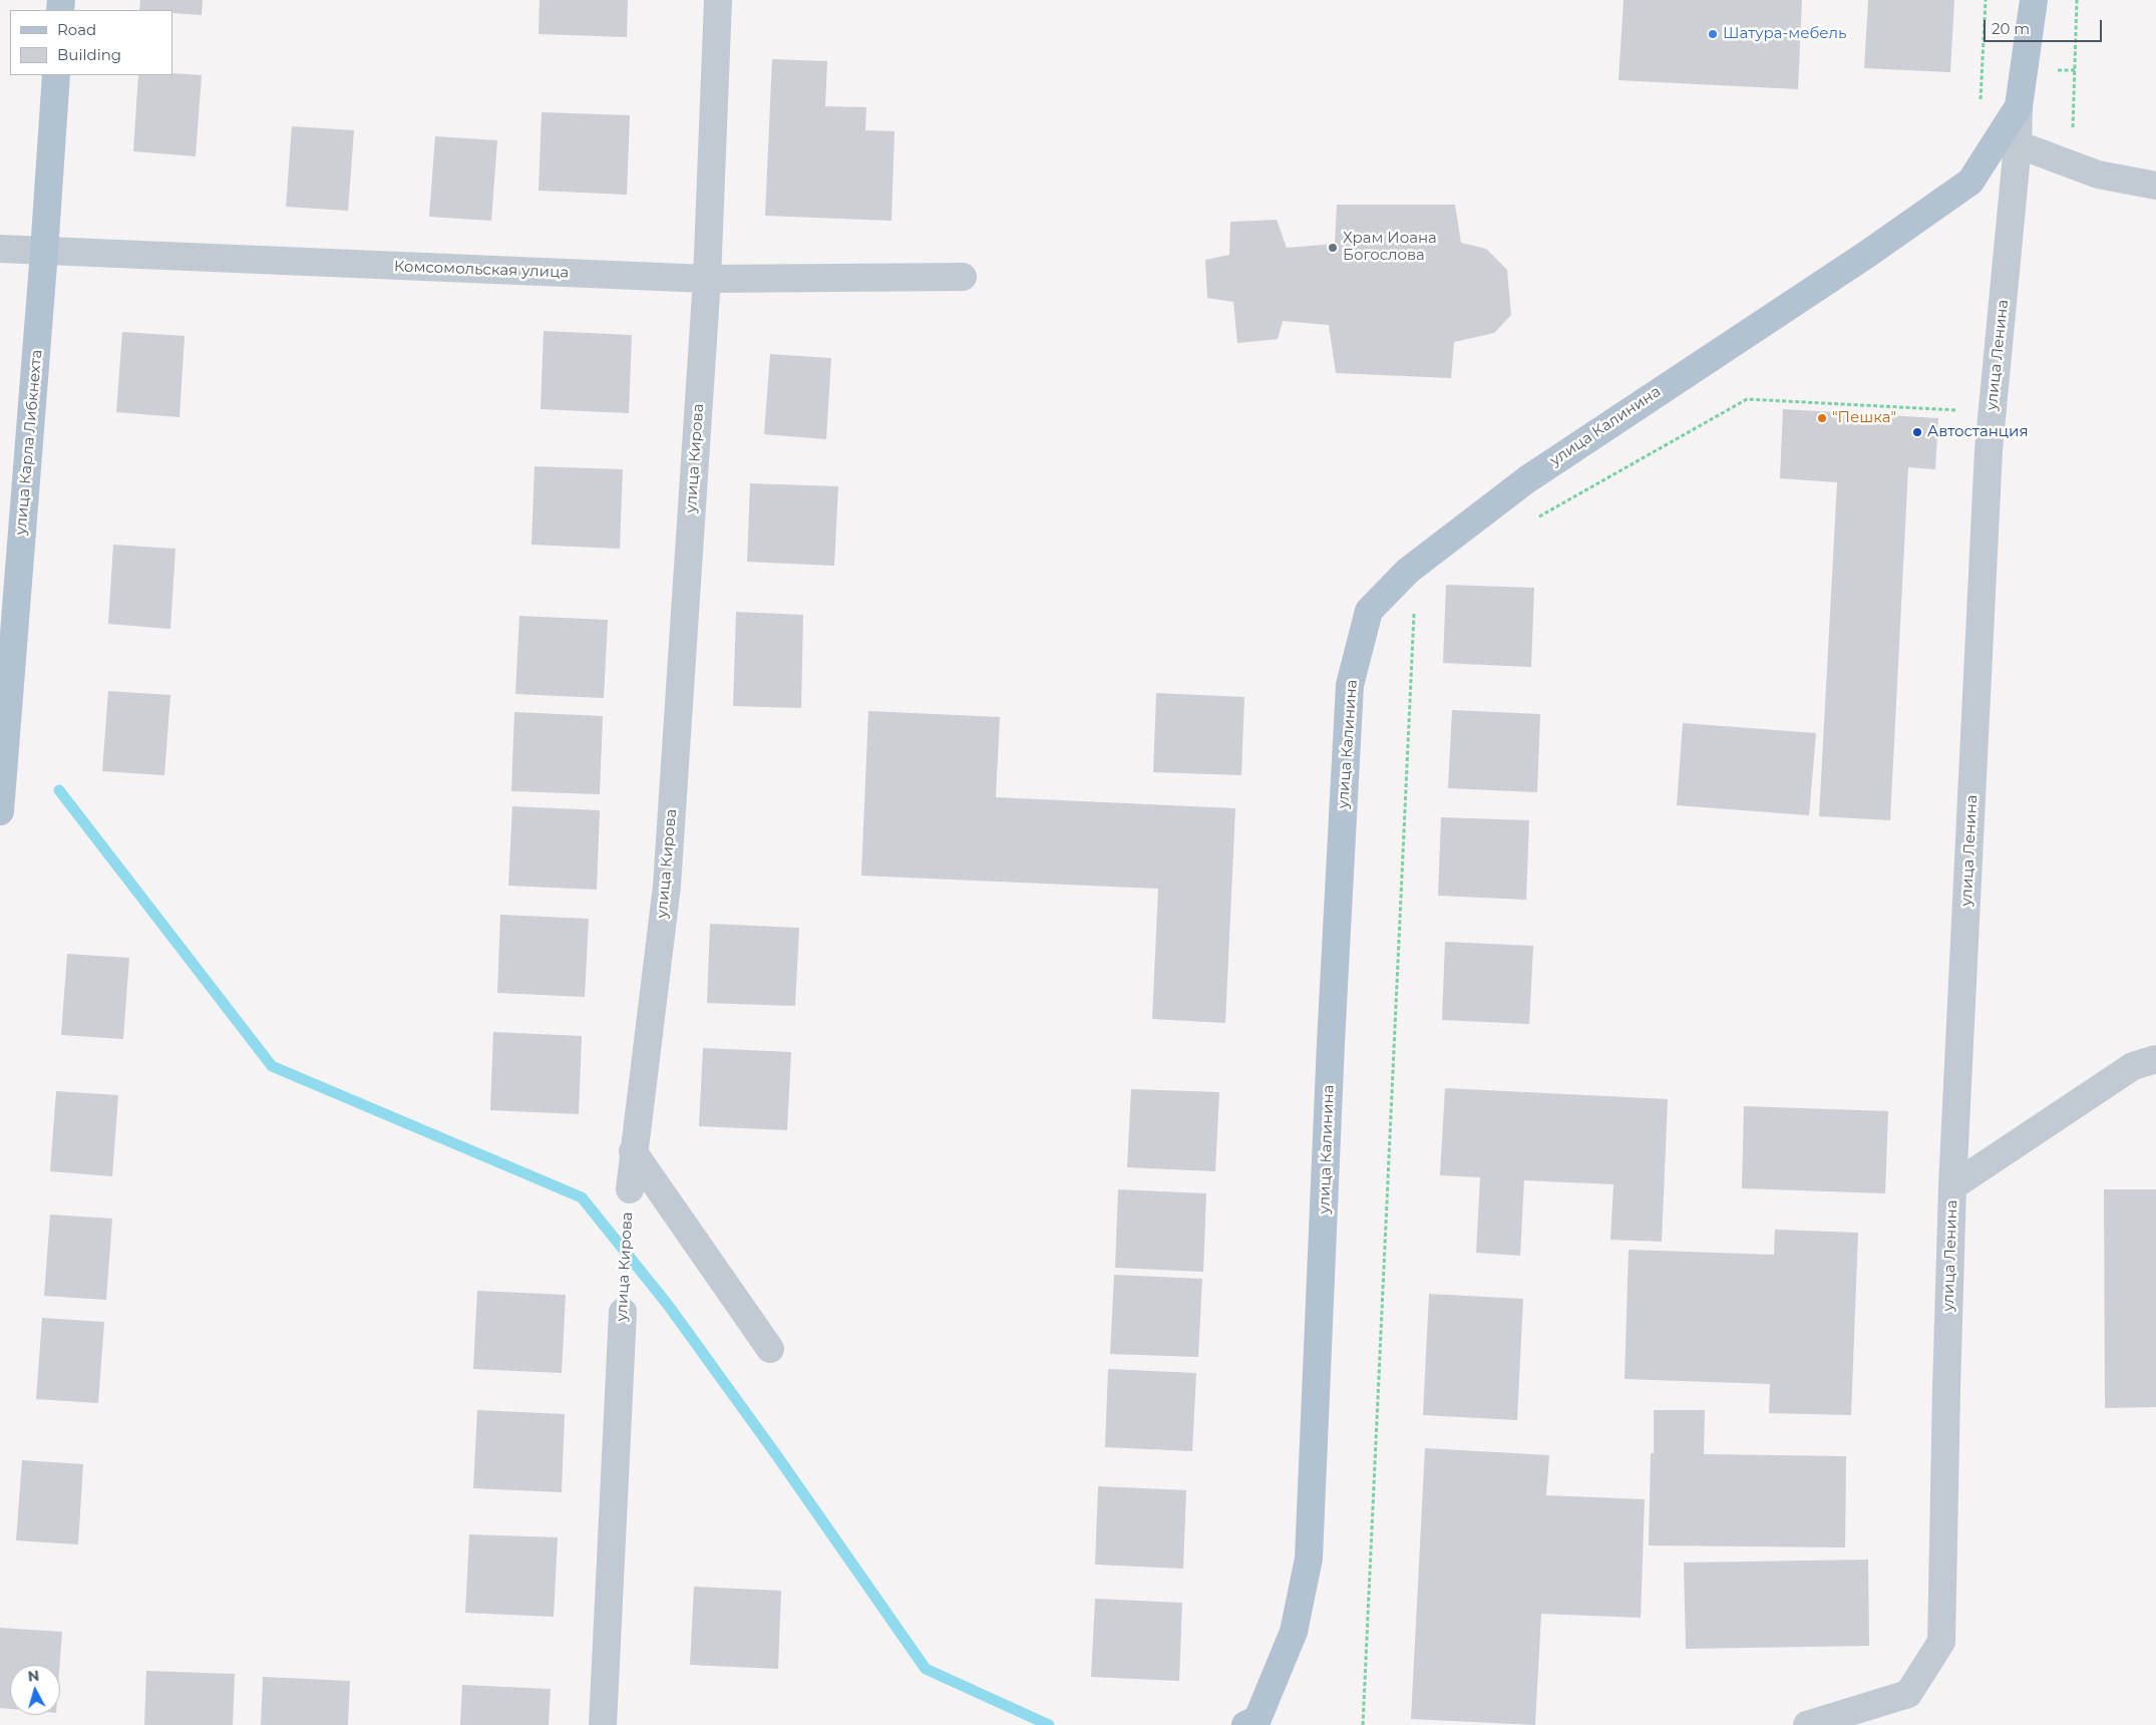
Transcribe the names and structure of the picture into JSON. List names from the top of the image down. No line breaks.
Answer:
{"streets":{"main road":["улица Ленина","улица Калинина","улица Карла Либкнехта"],"street":["Комсомольская улица","улица Кирова"]},"crossings":[["Комсомольская улица","улица Карла Либкнехта"],["Комсомольская улица","улица Кирова"],["улица Ленина","улица Калинина"]],"places":["Шатура-мебель","Храм Иоана Богослова","\"Пешка\"","Автостанция"],"legend":["Road","Building"],"scale_bar":"20 m","north":"top"}
